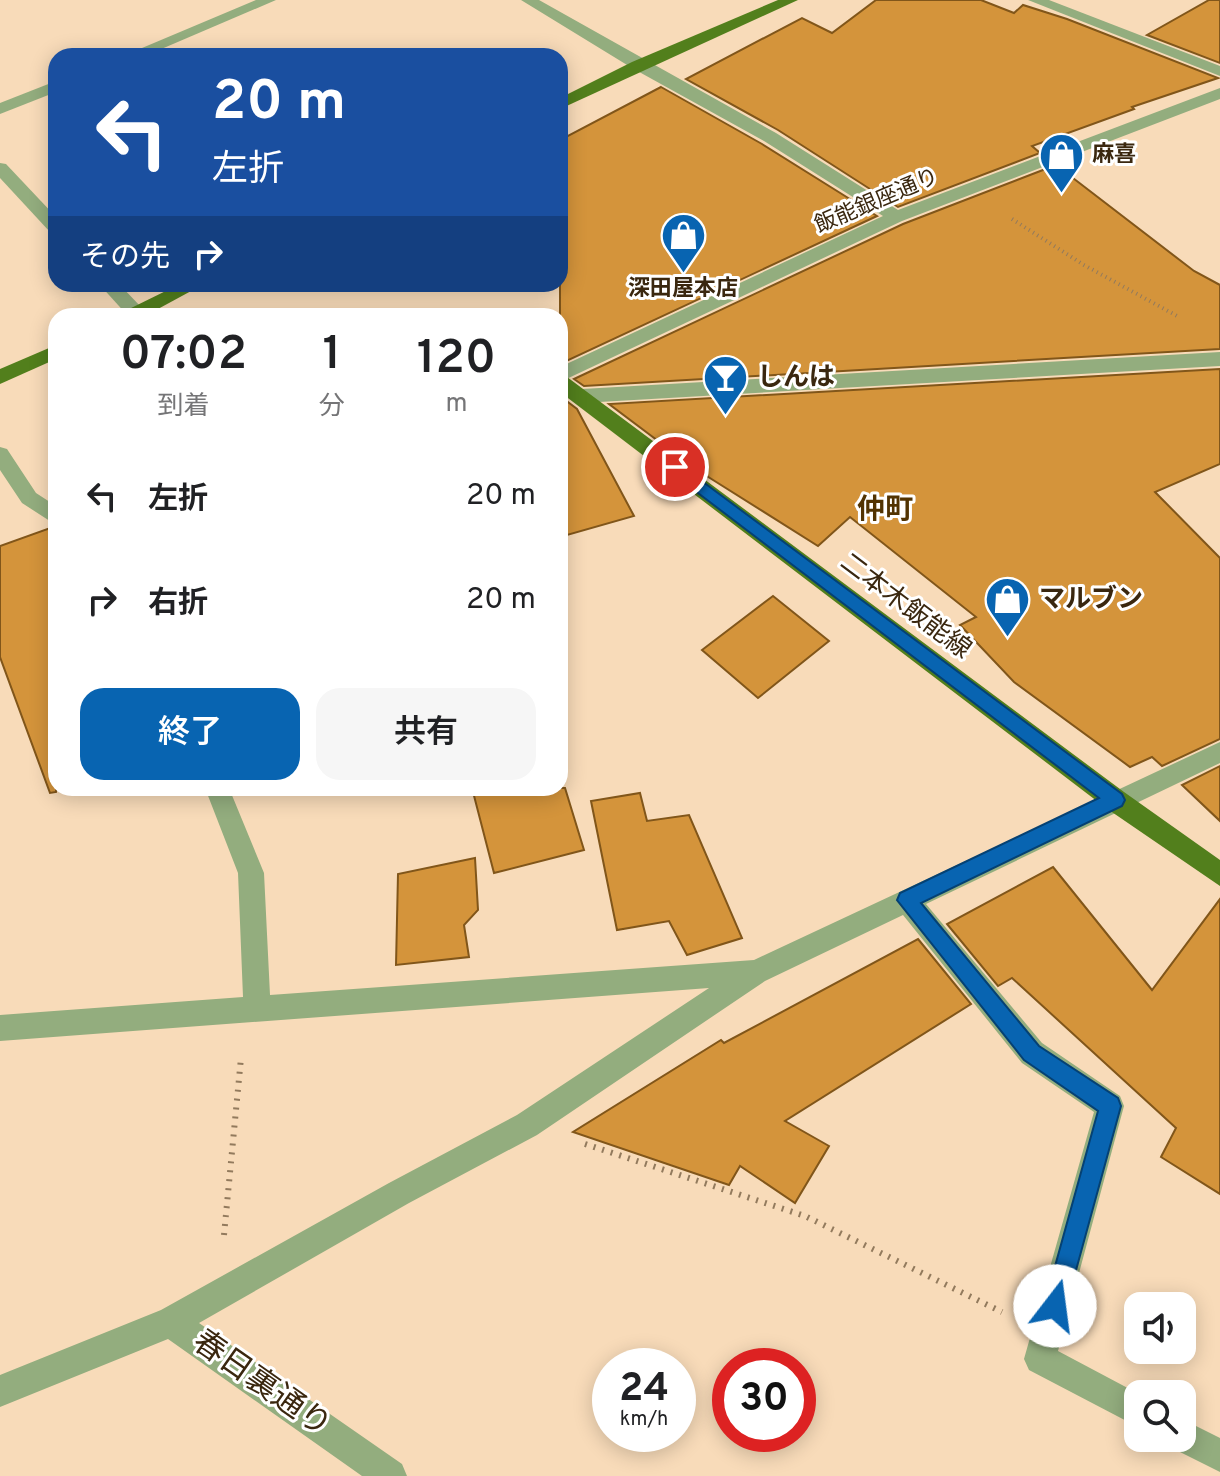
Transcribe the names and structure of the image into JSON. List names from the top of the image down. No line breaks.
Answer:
{"streets":{"main road":["二本木飯能線"],"street":["飯能銀座通り","春日裏通り"]},"districts":["仲町"],"places":{"shop":["麻喜","深田屋本店","マルブン"],"bar":["しんは"]},"page":{"turn":["20 m","左折"],"then":"その先","eta":["07:02","到着","1","分","120","m"],"list":[{"name":"左折","value":"20 m"},{"name":"右折","value":"20 m"}],"buttons":["終了","共有"],"speed":"24 km/h","limit":"30"}}
